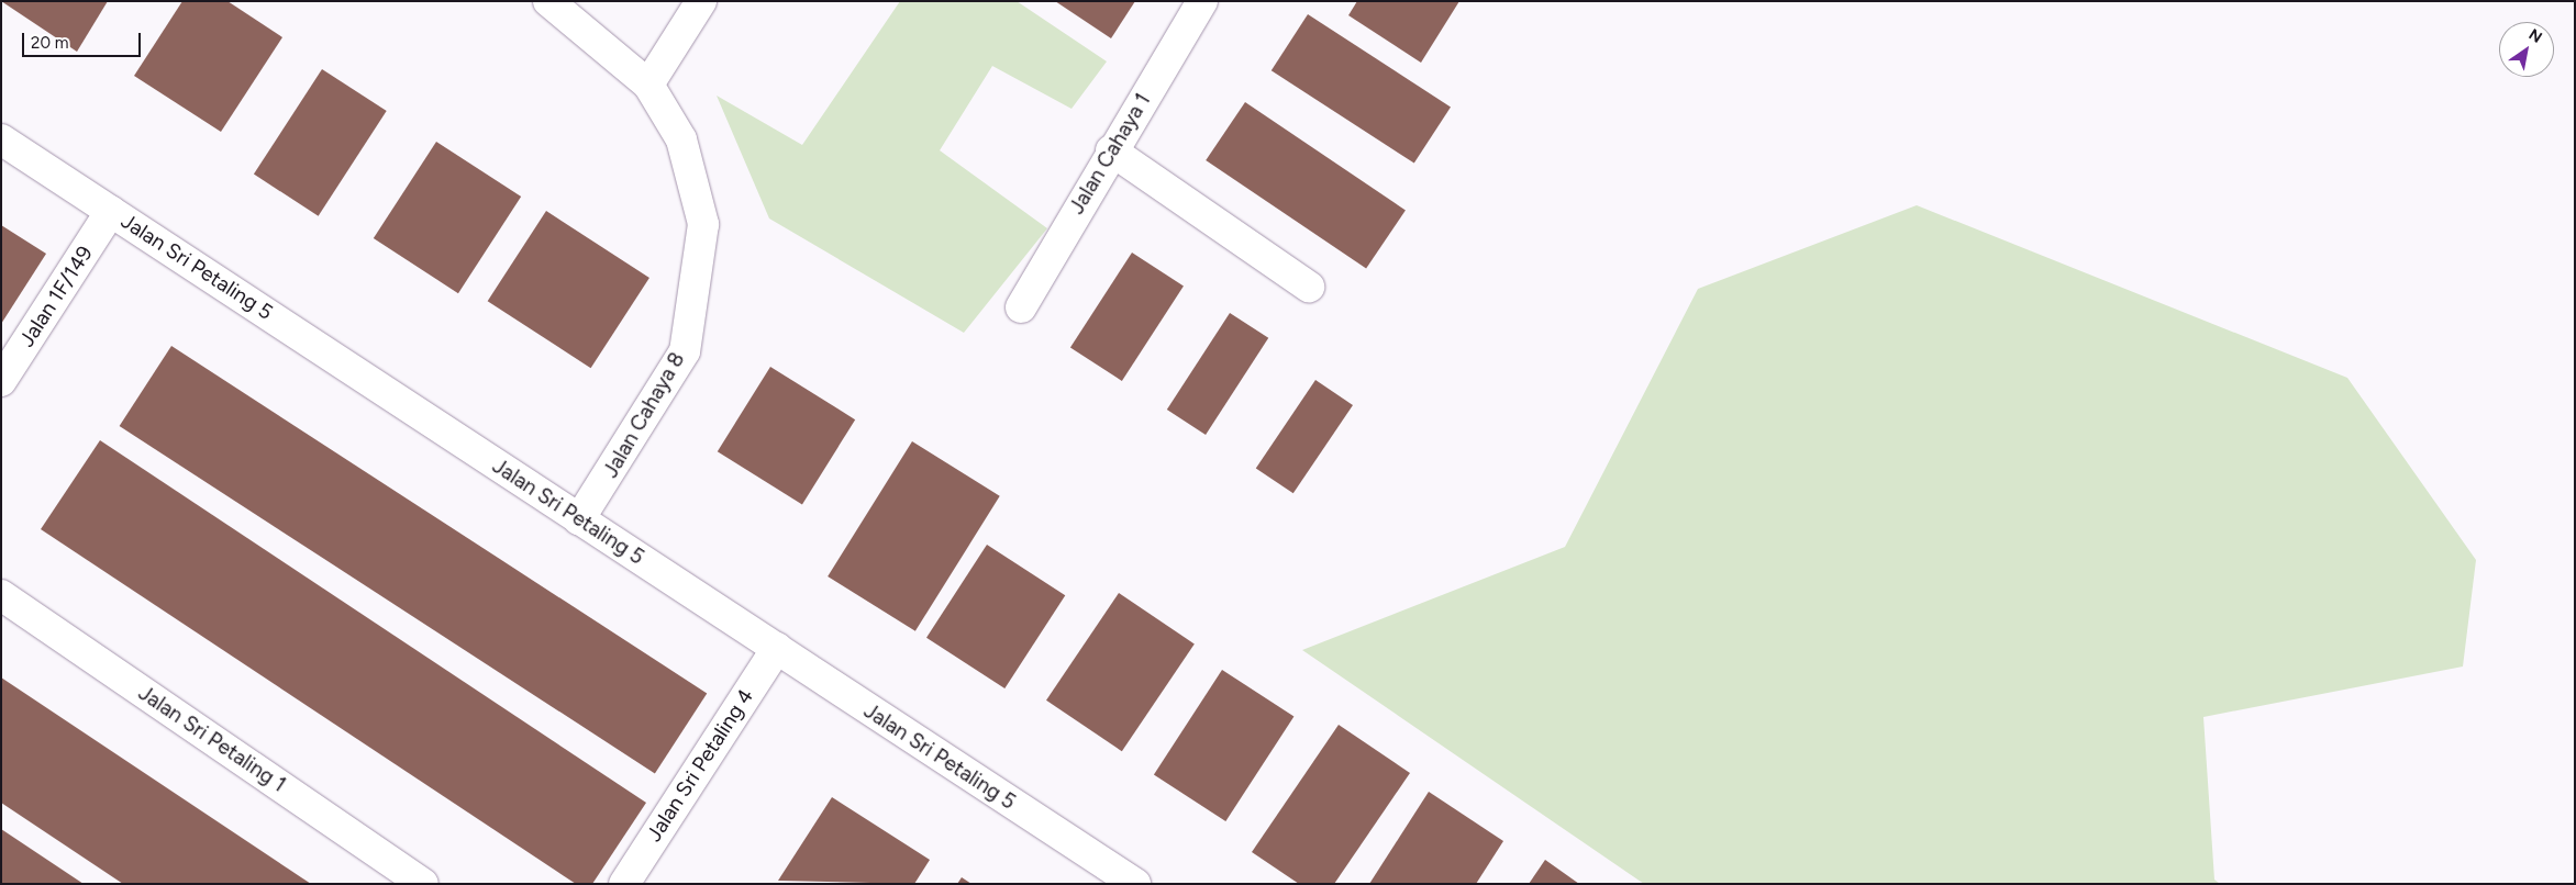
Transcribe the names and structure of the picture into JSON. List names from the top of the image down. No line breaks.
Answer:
{"streets":{"street":["Jalan Cahaya 1","Jalan Sri Petaling 5","Jalan 1F/149","Jalan Cahaya 8","Jalan Sri Petaling 1","Jalan Sri Petaling 4"]},"crossings":[["Jalan Sri Petaling 5","Jalan 1F/149"],["Jalan Sri Petaling 5","Jalan Cahaya 8"],["Jalan Sri Petaling 5","Jalan Sri Petaling 4"]],"scale_bar":"20 m","north":"top right"}
